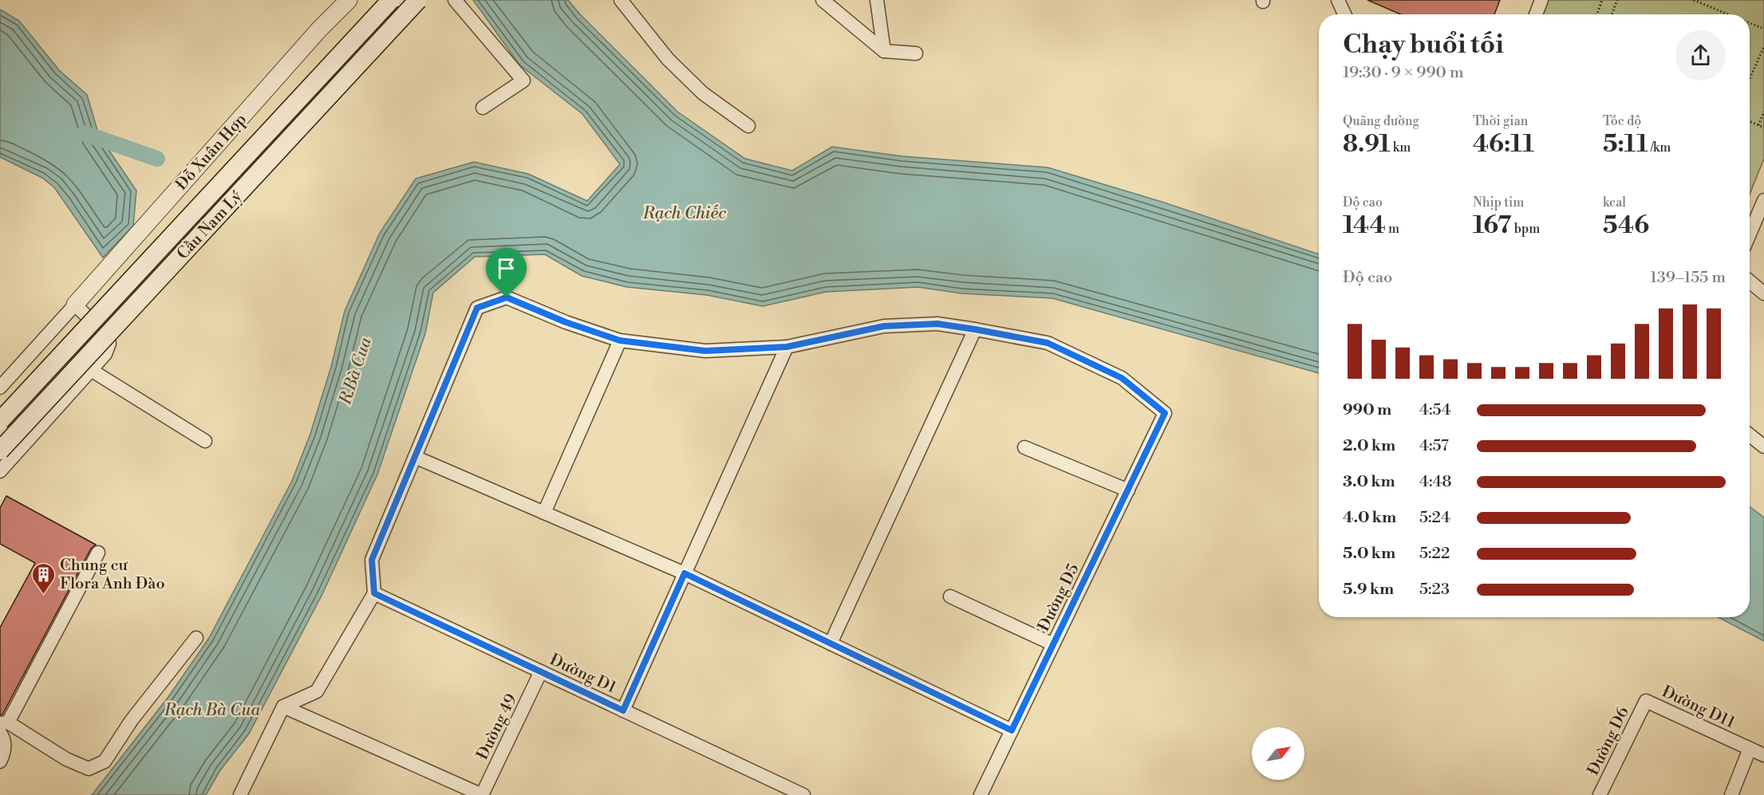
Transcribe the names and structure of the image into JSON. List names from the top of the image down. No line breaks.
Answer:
{"streets":{"main road":["Cầu Nam Lý"],"street":["Đỗ Xuân Hợp","Đường D5","Đường D1","Đường D11","Đường 49","Đường D6"]},"crossings":[["Đường D1","Đường 49"],["Đường D11","Đường D6"]],"water":["Rạch Chiếc","R.Bà Cua","Rạch Bà Cua"],"places":{"building":["Chung cư Flora Anh Đào"]},"north":"top right","page":{"heading":["Chạy buổi tối","19:30 · 9 × 990 m"],"stats":[["Quãng đường","8.91 km"],["Thời gian","46:11"],["Tốc độ","5:11 /km"],["Độ cao","144 m"],["Nhịp tim","167 bpm"],["kcal","546"]],"chart":["Độ cao","139–155 m"],"list":[{"name":"990 m","note":"4:54"},{"name":"2.0 km","note":"4:57"},{"name":"3.0 km","note":"4:48"},{"name":"4.0 km","note":"5:24"},{"name":"5.0 km","note":"5:22"},{"name":"5.9 km","note":"5:23"}]}}
